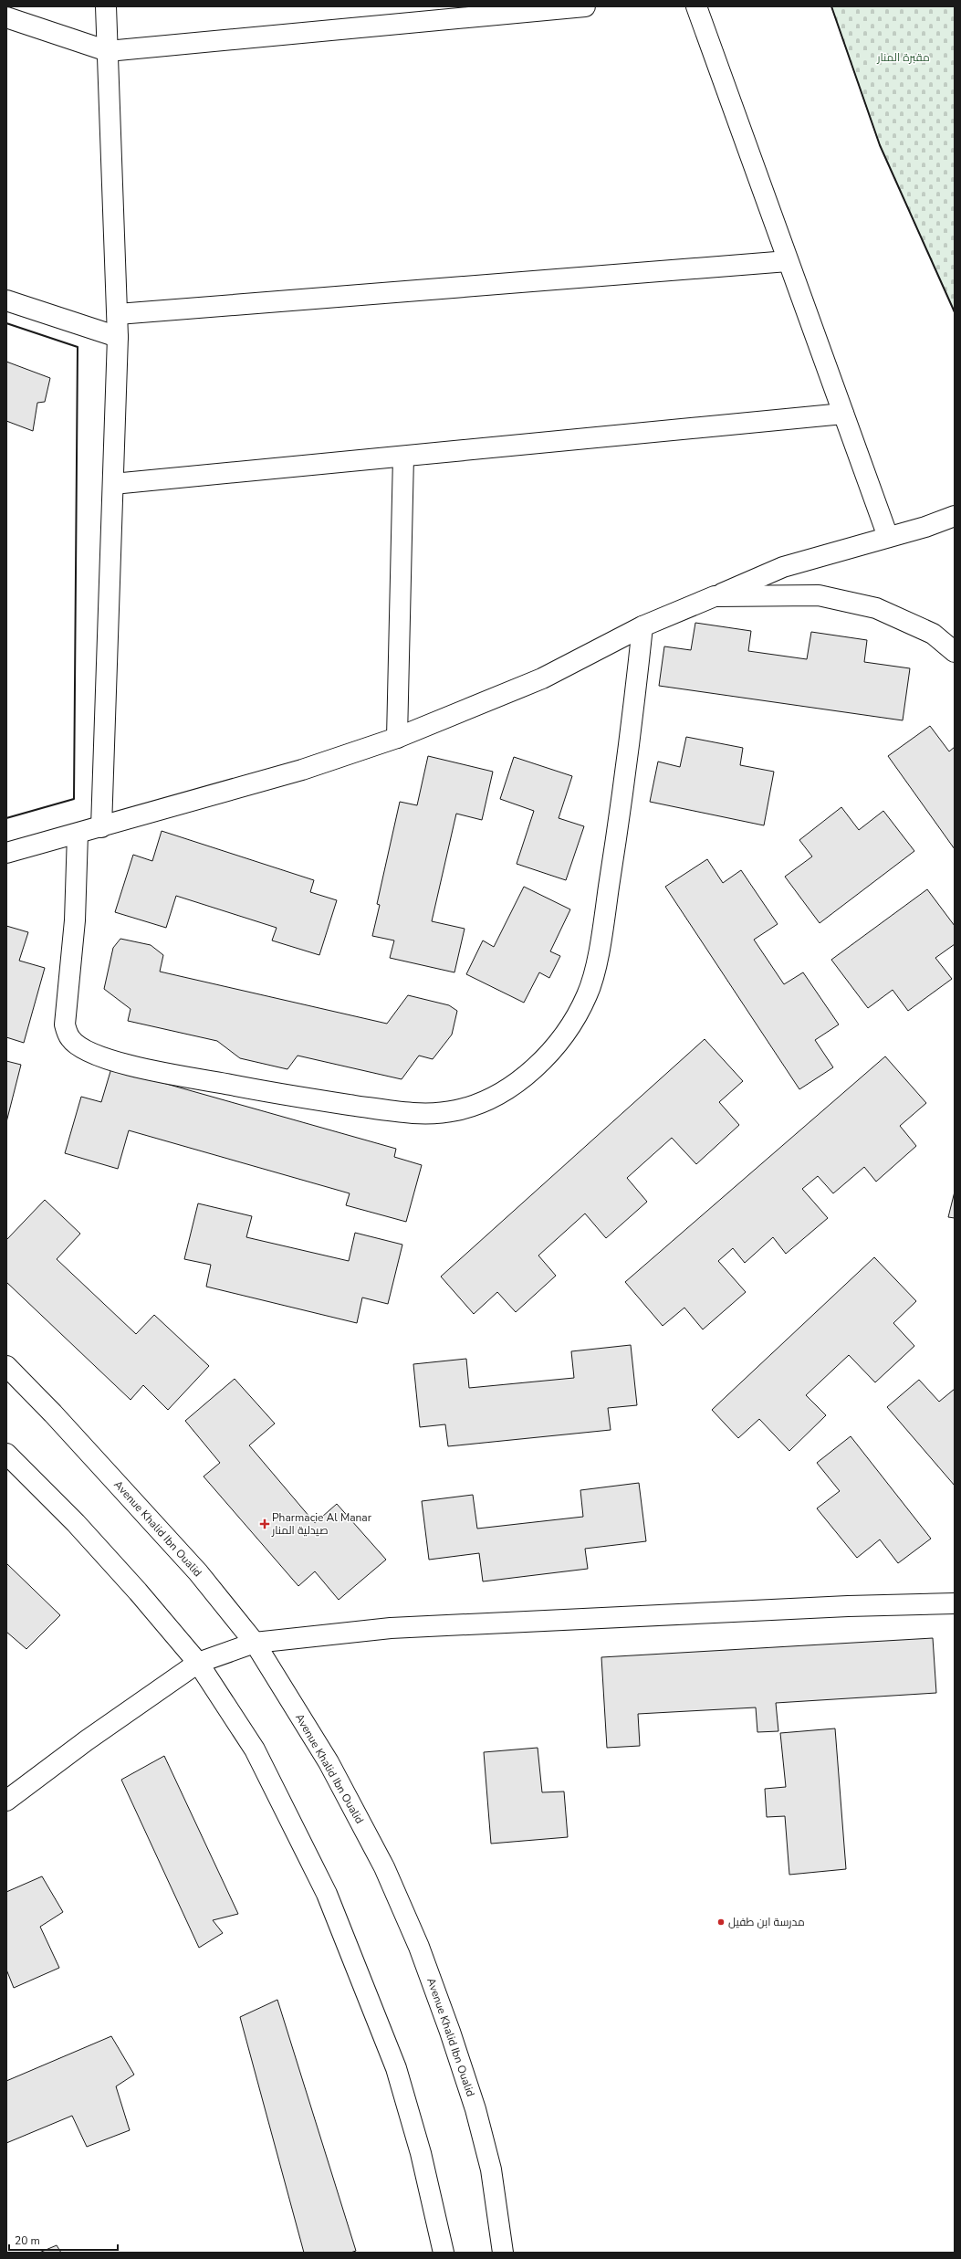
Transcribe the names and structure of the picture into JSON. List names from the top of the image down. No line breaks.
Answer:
{"streets":{"street":["Avenue Khalid Ibn Oualid"]},"parks":["مقبرة المنار"],"places":{"health":["Pharmacie Al Manar صيدلية المنار"],"other":["مدرسة ابن طفيل"]},"scale_bar":"20 m"}
